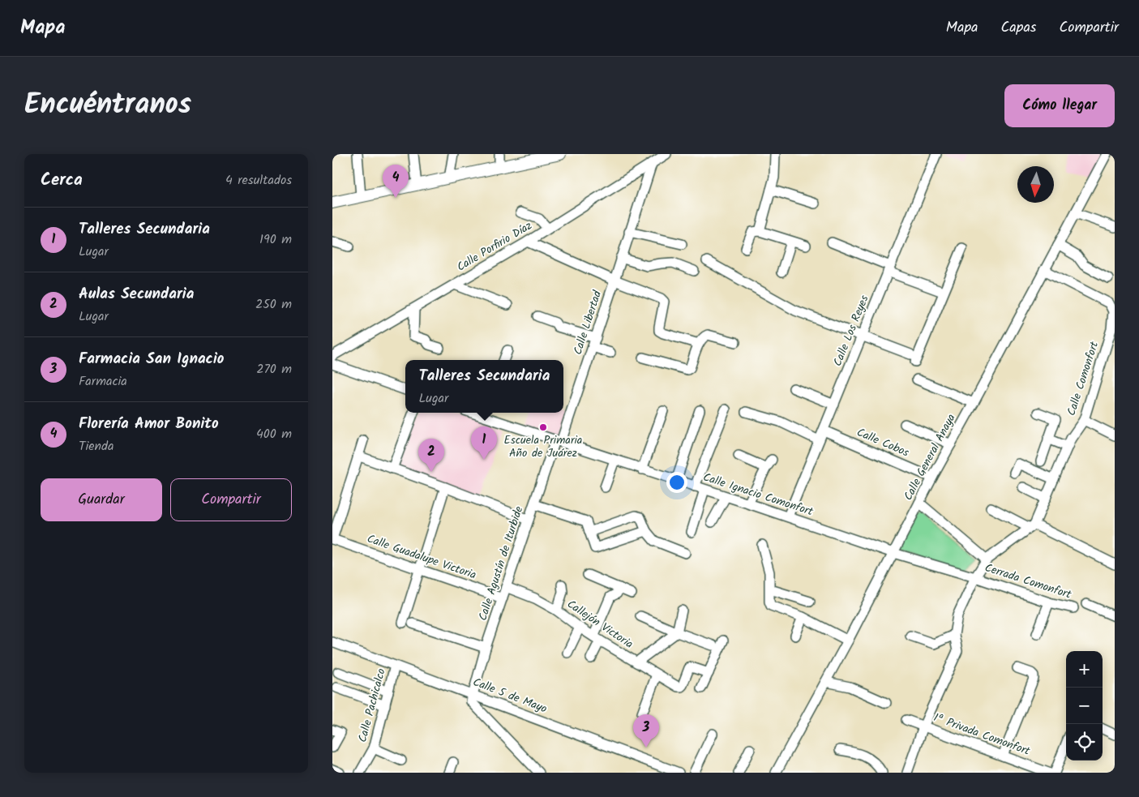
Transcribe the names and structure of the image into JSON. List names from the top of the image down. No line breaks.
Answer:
{"streets":{"street":["Calle Porfirio Díaz","Calle Libertad","Calle Los Reyes","Calle Comonfort","Calle Cobos","Calle General Anaya","Calle Ignacio Comonfort","Calle Guadalupe Victoria","Calle Agustín de Iturbide","Cerrada Comonfort","Callejón Victoria","Calle 5 de Mayo","Calle Pachicalco","1ª Privada Comonfort"]},"crossings":[["Calle Porfirio Díaz","Calle Libertad"],["Calle Libertad","Calle Ignacio Comonfort"],["Calle Libertad","Calle Agustín de Iturbide"],["Calle Los Reyes","Calle Cobos"],["Calle Los Reyes","Calle Ignacio Comonfort"],["Calle Comonfort","Calle General Anaya"],["Calle Cobos","Calle General Anaya"],["Calle General Anaya","Calle Ignacio Comonfort"],["Calle Ignacio Comonfort","Calle Agustín de Iturbide"],["Calle Ignacio Comonfort","Cerrada Comonfort"],["Calle Guadalupe Victoria","Calle Agustín de Iturbide"],["Calle Agustín de Iturbide","Callejón Victoria"],["Calle Agustín de Iturbide","Calle 5 de Mayo"],["Calle 5 de Mayo","Calle Pachicalco"]],"places":["Escuela Primaria Año de Juárez"],"north":"bottom","page":{"header":"Mapa","nav":["Mapa","Capas","Compartir"],"title":"Encuéntranos","buttons":["Cómo llegar",["Guardar","Compartir"]],"heading":["Cerca","4 resultados"],"pins":["4","1","2","3"],"list":[{"mark":"1","name":"Talleres Secundaria","note":"Lugar","value":"190 m"},{"mark":"2","name":"Aulas Secundaria","note":"Lugar","value":"250 m"},{"mark":"3","name":"Farmacia San Ignacio","note":"Farmacia","value":"270 m"},{"mark":"4","name":"Florería Amor Bonito","note":"Tienda","value":"400 m"}],"popup":["Talleres Secundaria","Lugar"],"map_buttons":["+","−"]}}
